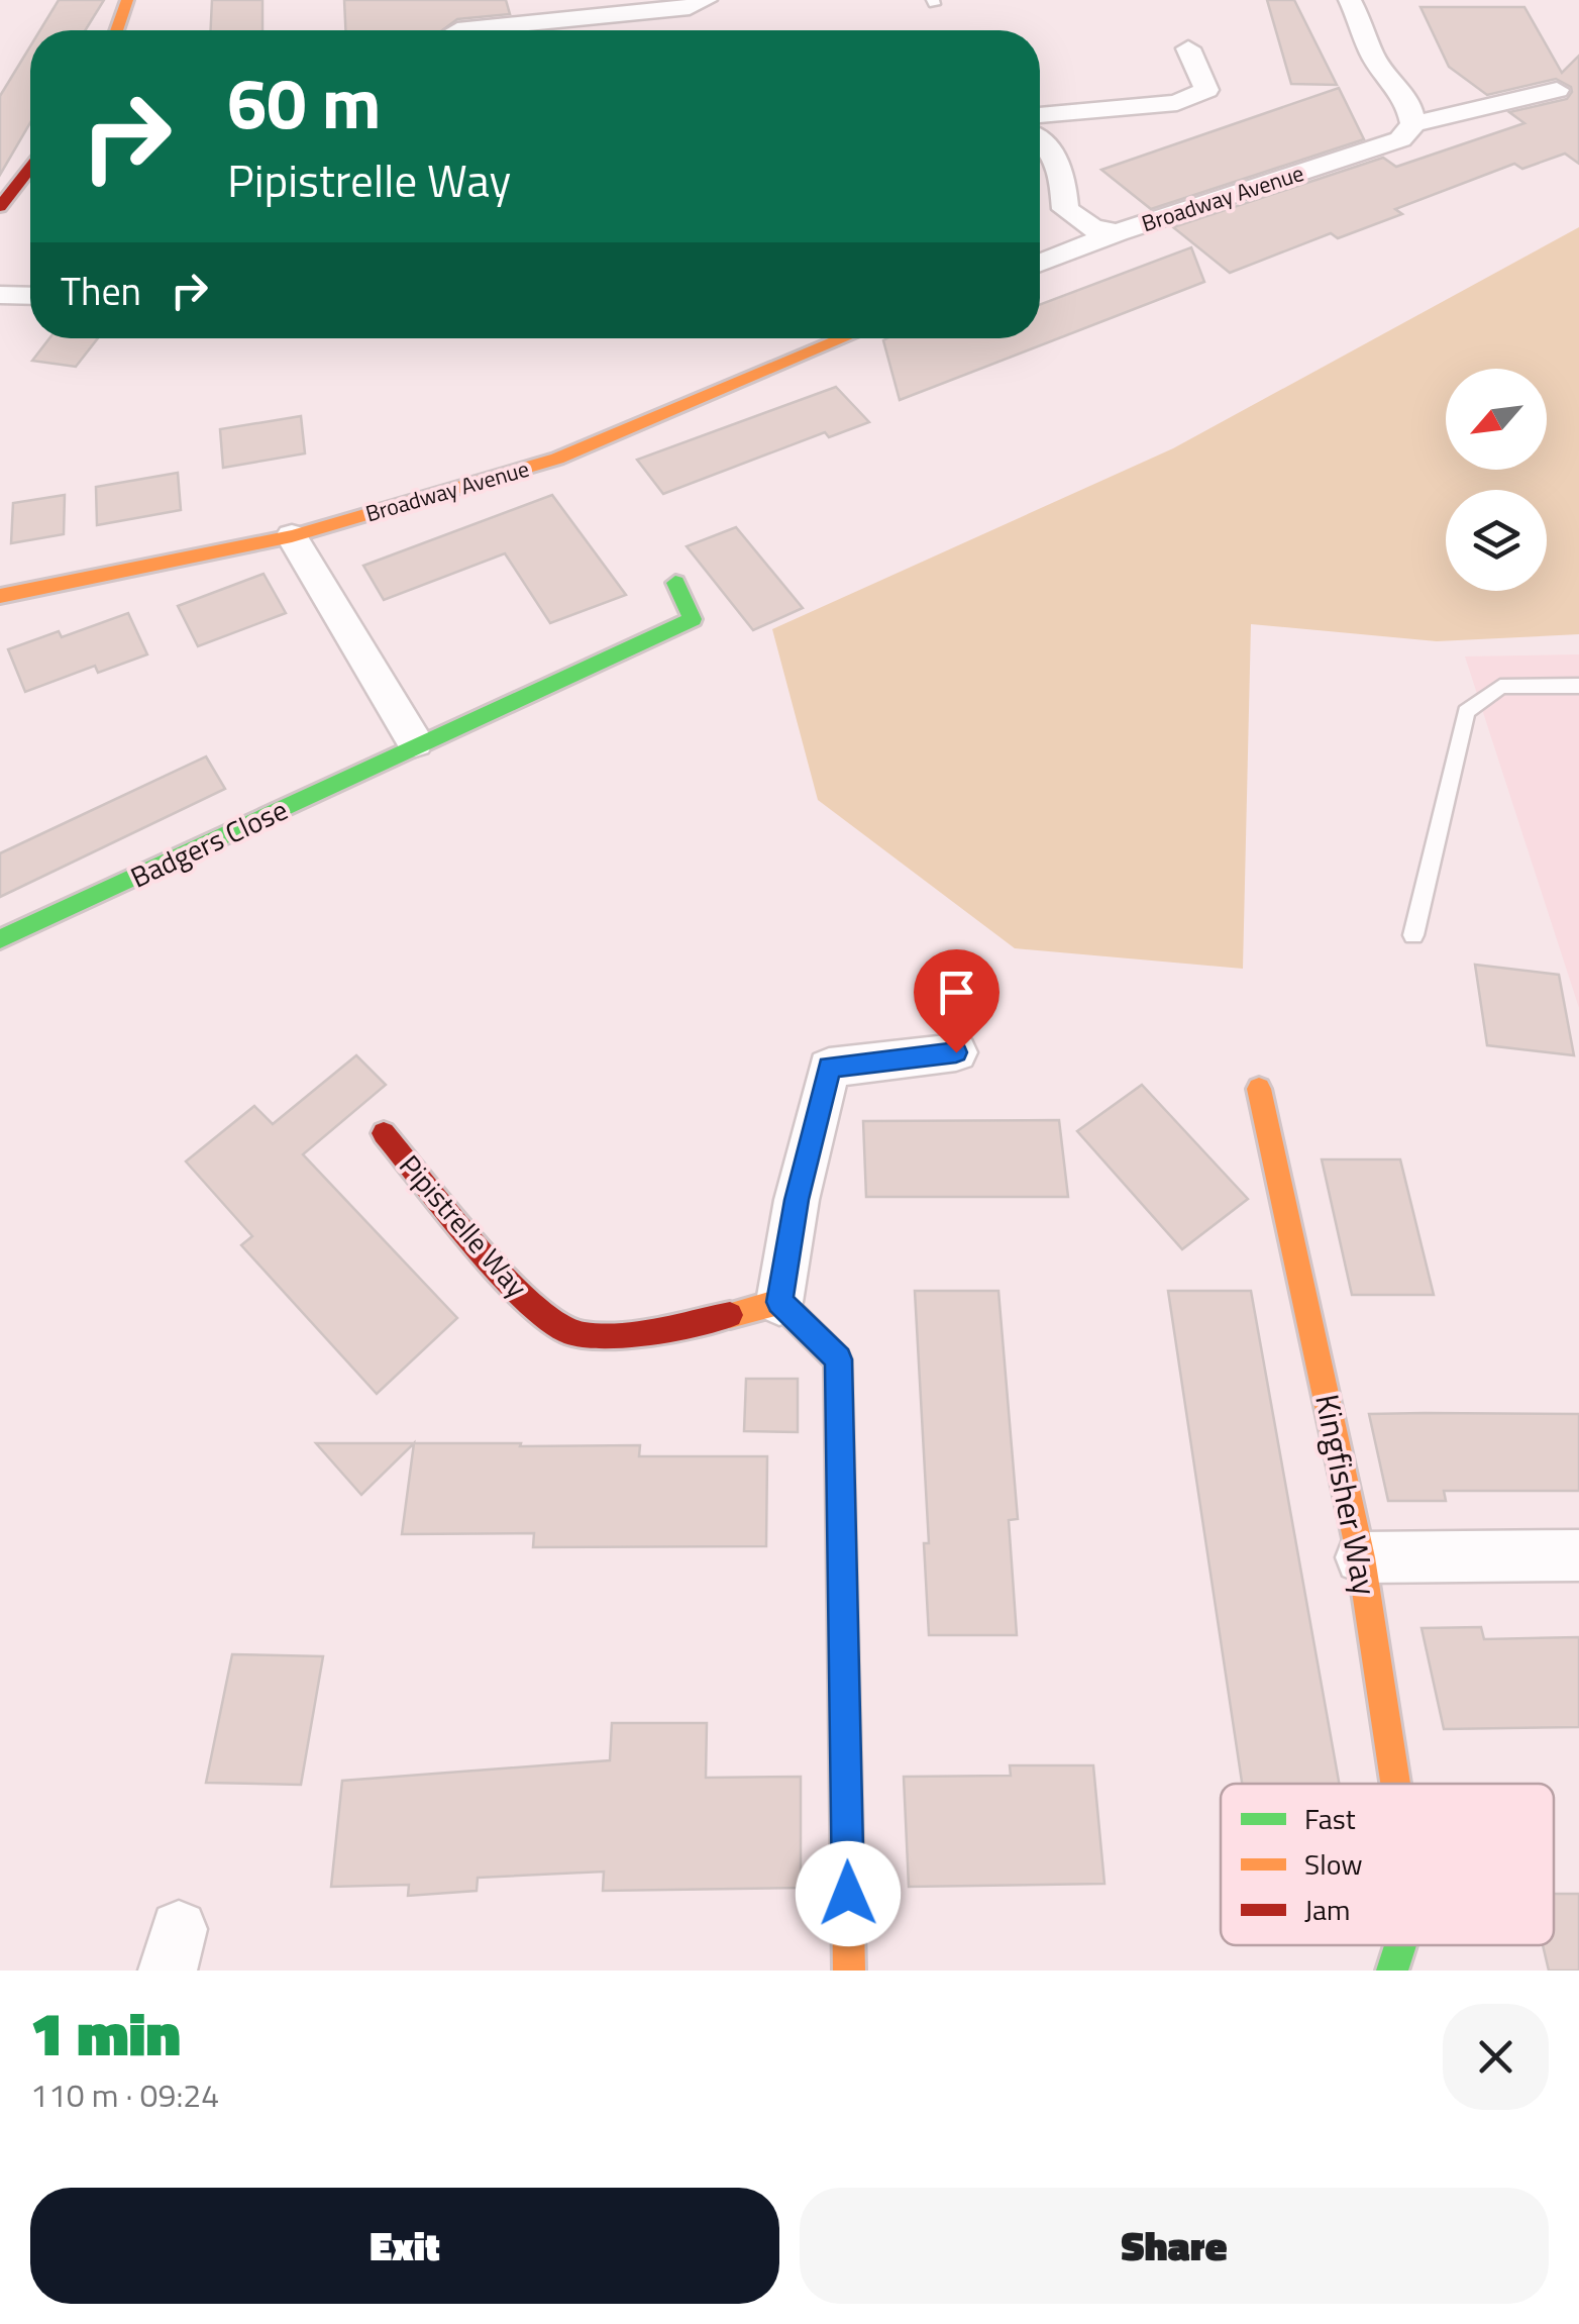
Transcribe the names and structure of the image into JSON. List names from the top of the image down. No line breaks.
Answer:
{"streets":{"street":["Broadway Avenue","Badgers Close","Pipistrelle Way","Kingfisher Way"]},"legend":["Fast","Slow","Jam"],"north":"bottom left","page":{"turn":["60 m","Pipistrelle Way"],"then":"Then","heading":["1 min","110 m · 09:24"],"buttons":["Exit","Share"]}}
